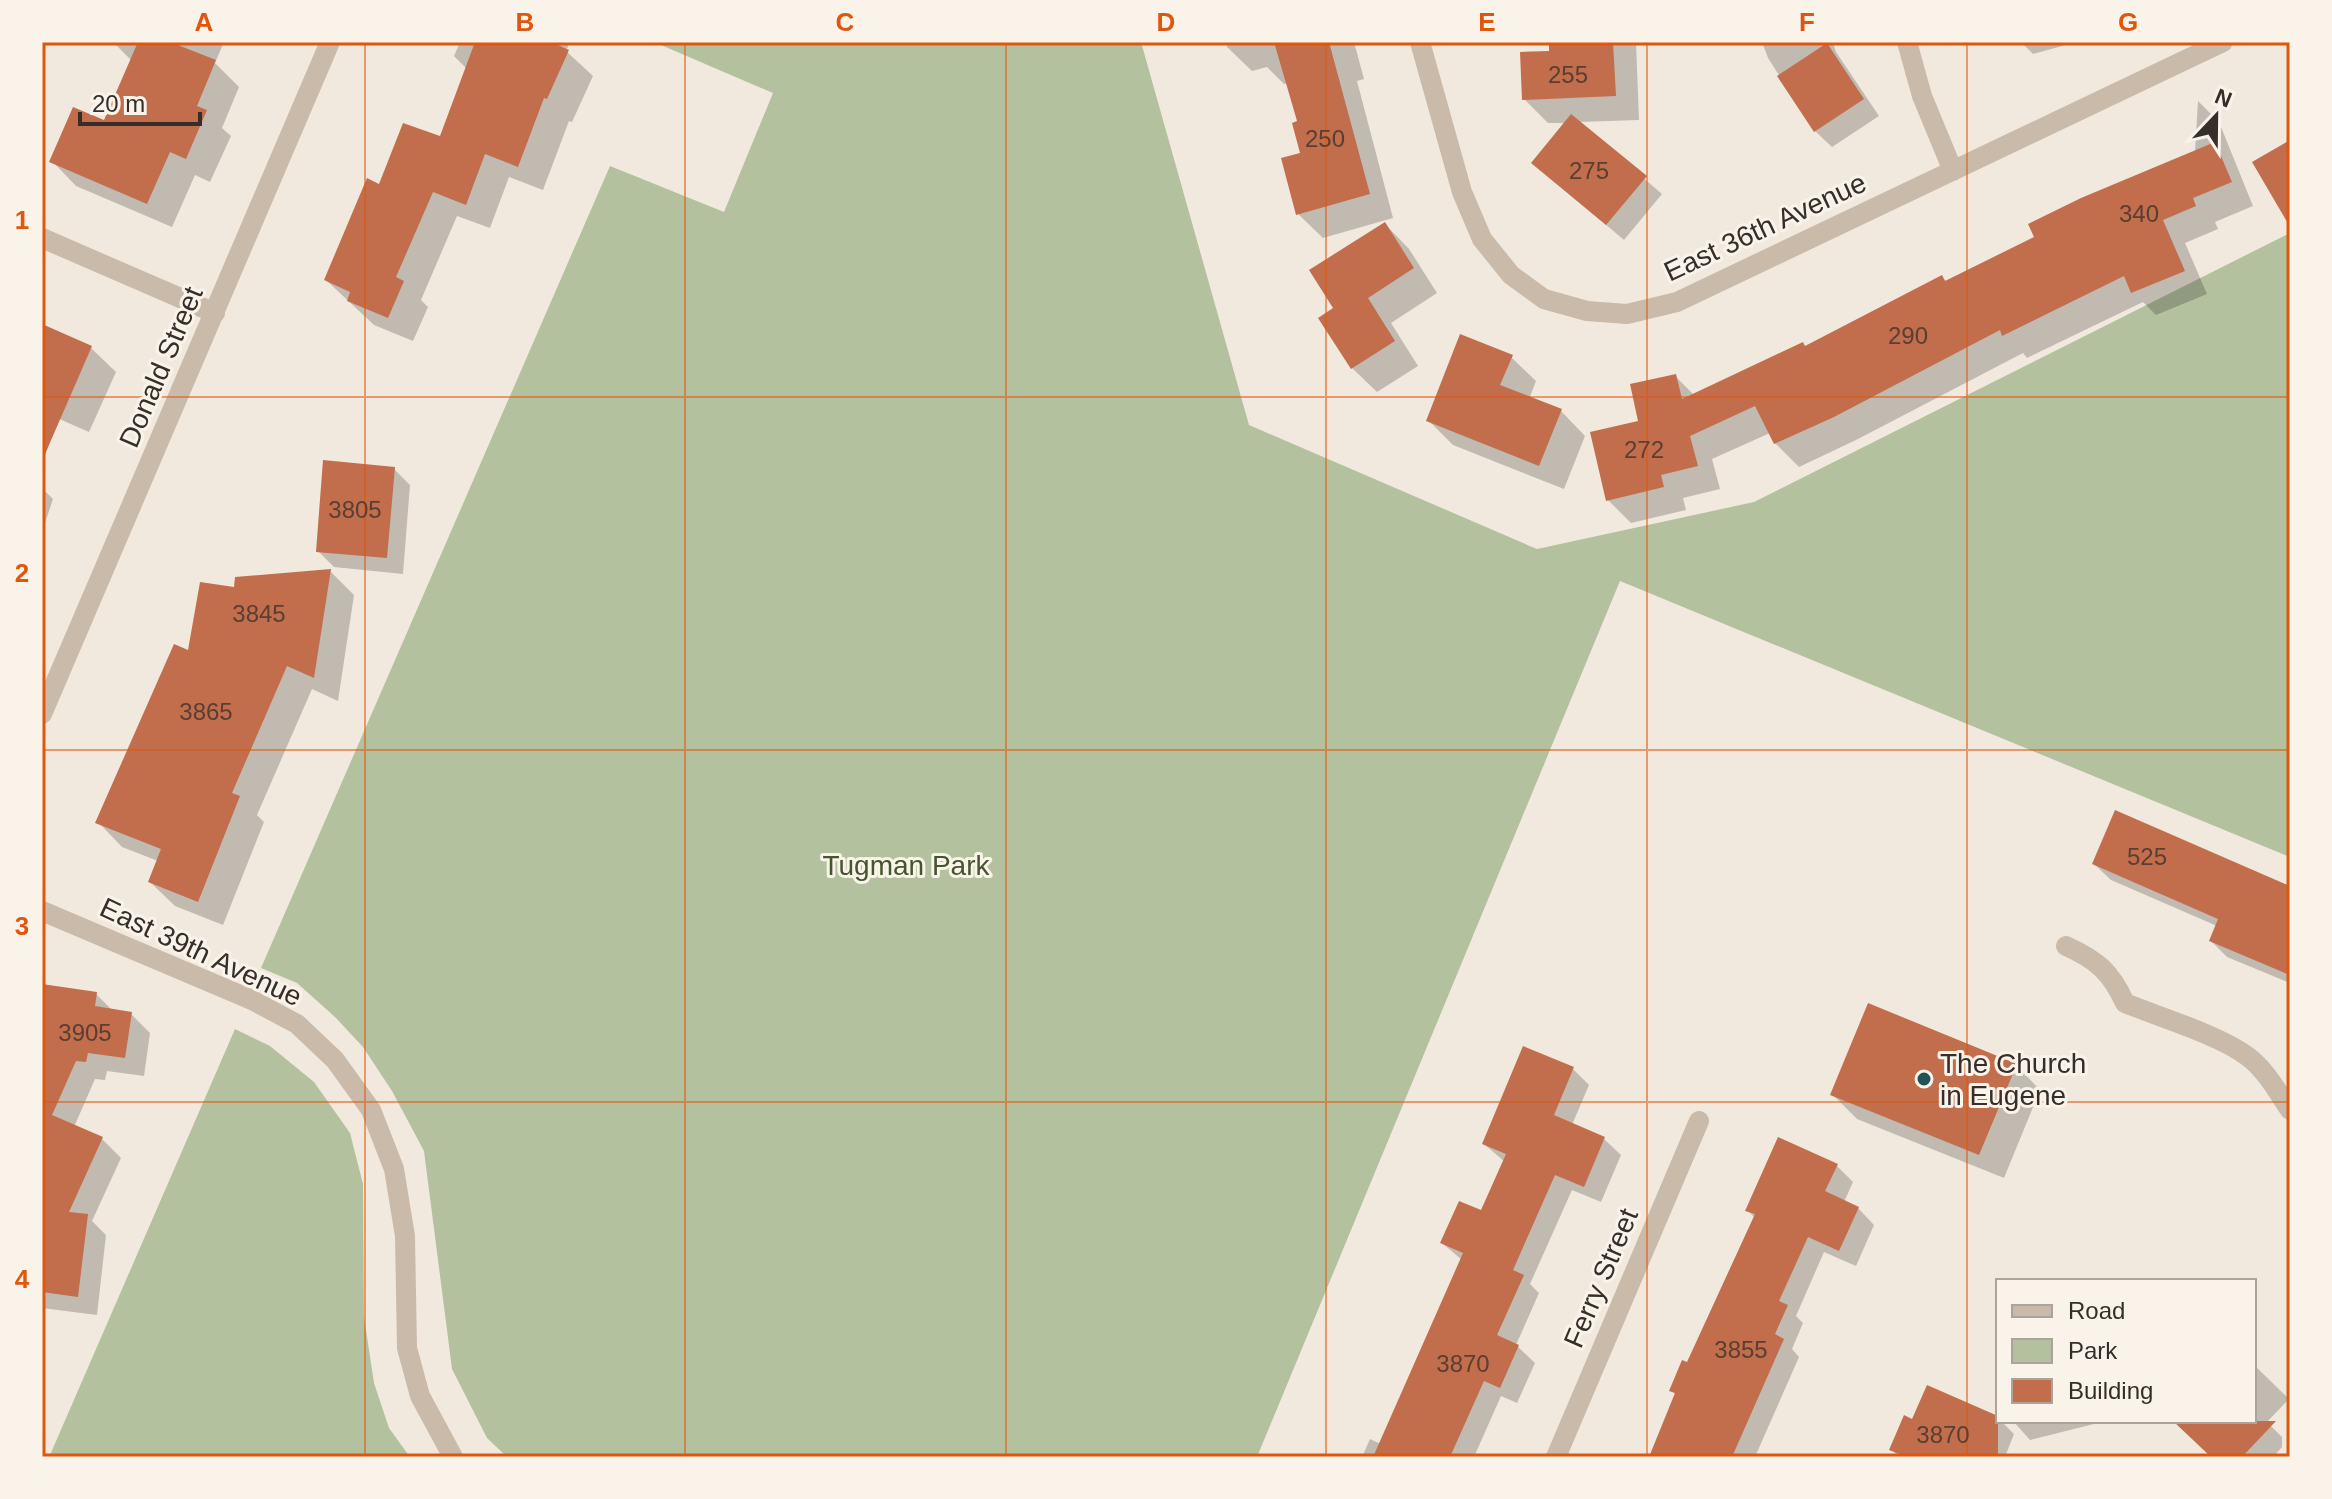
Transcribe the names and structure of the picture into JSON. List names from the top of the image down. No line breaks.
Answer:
{"streets":{"street":["East 36th Avenue","Donald Street","East 39th Avenue","Ferry Street"]},"parks":["Tugman Park"],"places":["The Church in Eugene"],"house_numbers":["255","250","275","340","290","272","3805","3845","3865","525","3905","3855","3870","3870"],"legend":["Road","Park","Building"],"scale_bar":"20 m","north":"top","grid":{"columns":["A","B","C","D","E","F","G"],"rows":["1","2","3","4"]}}
